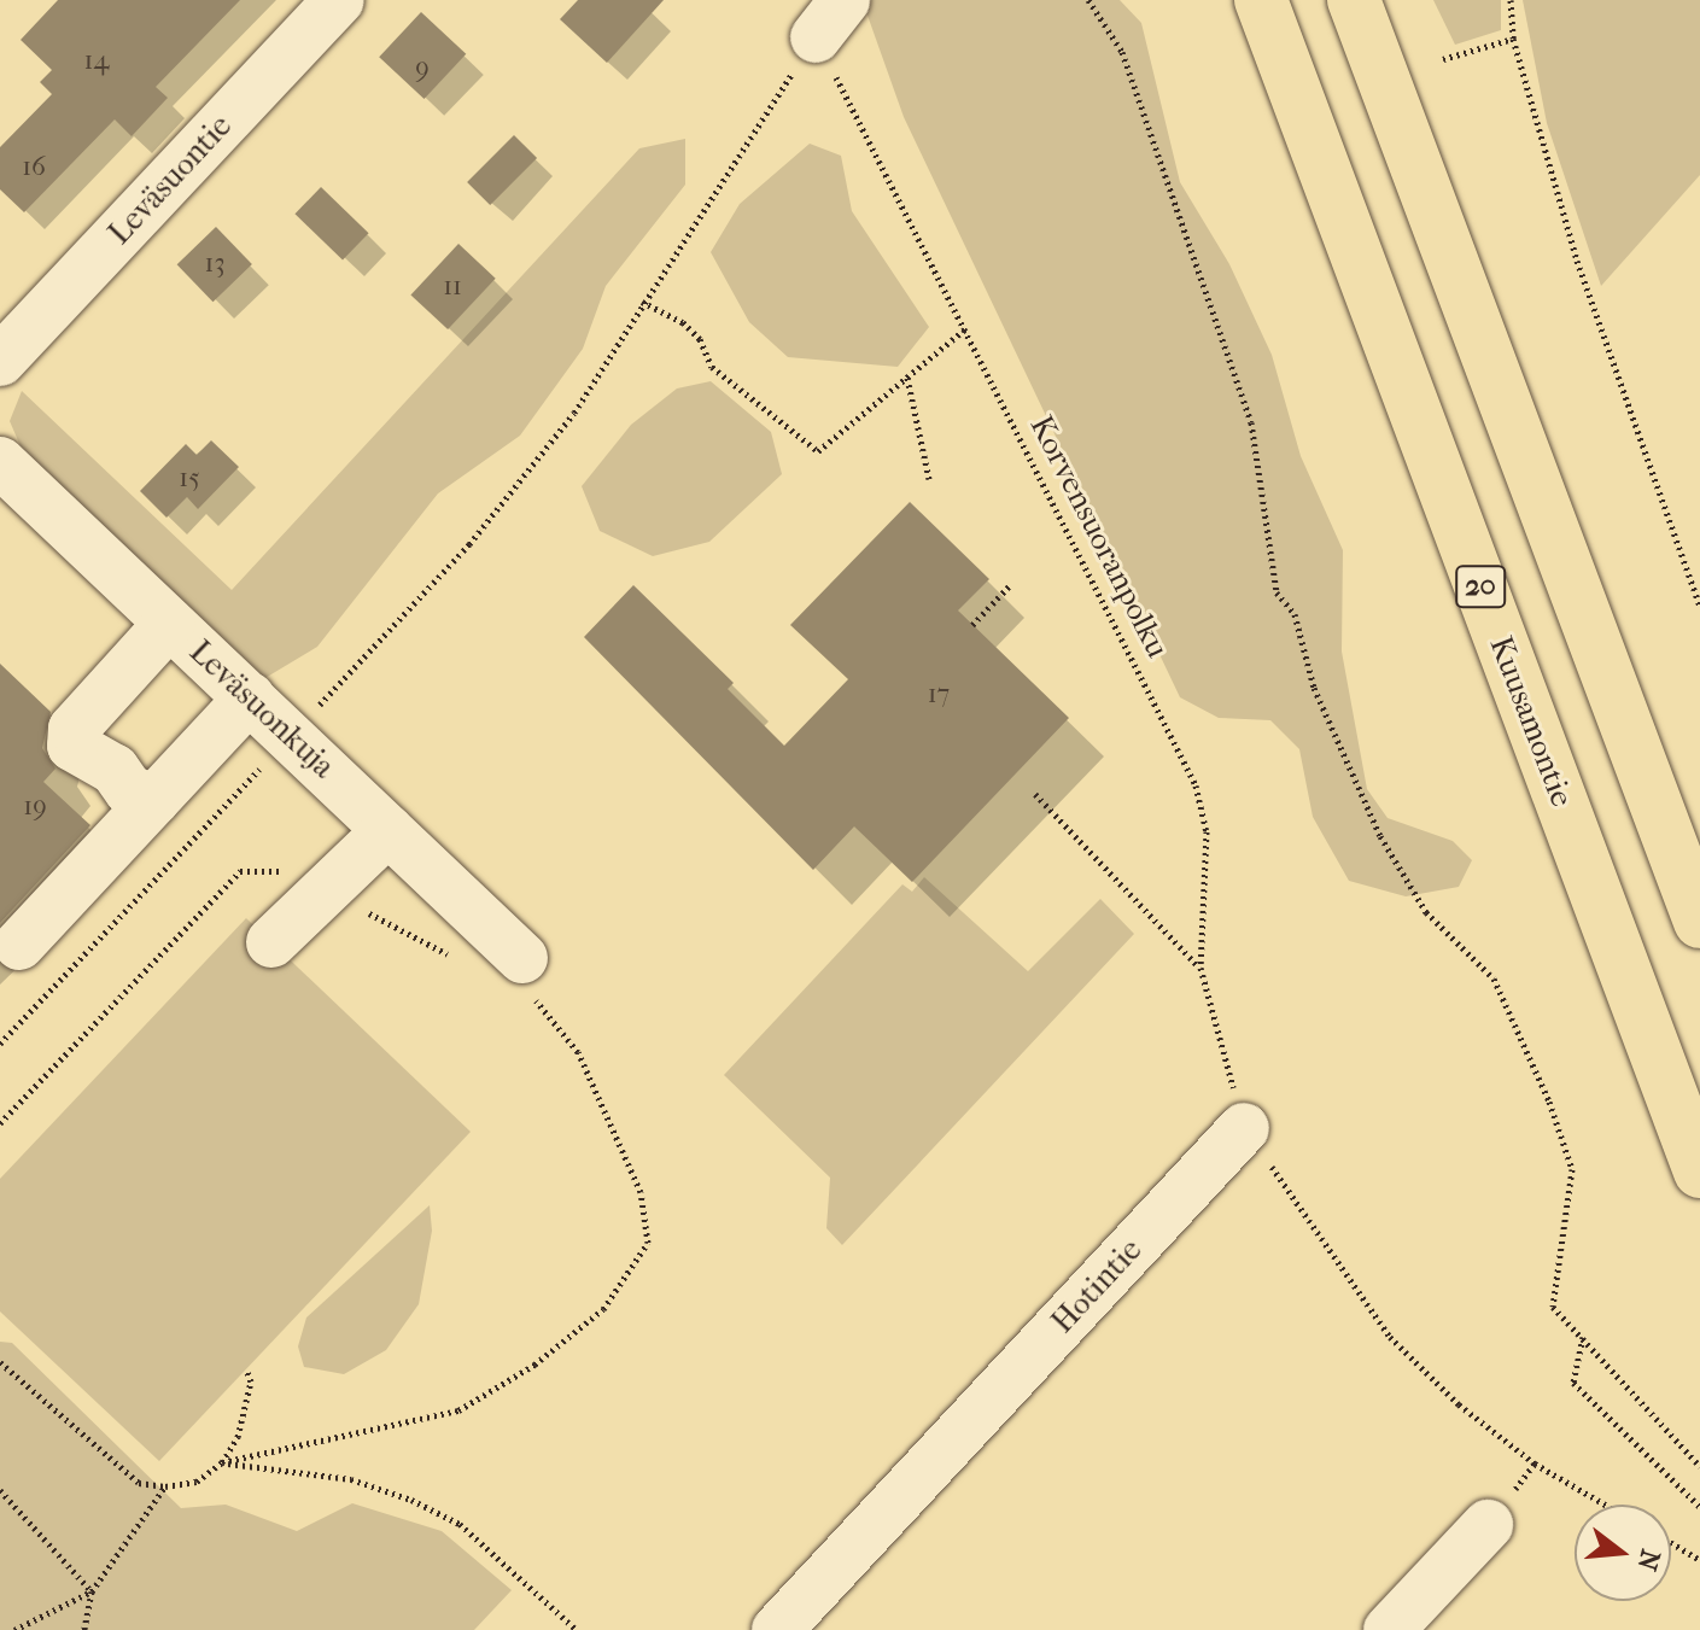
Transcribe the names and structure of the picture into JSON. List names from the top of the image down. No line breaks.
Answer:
{"streets":{"highway":["20","Kuusamontie"],"street":["Leväsuontie","Leväsuonkuja","Hotintie"],"path":["Korvensuoranpolku"]},"crossings":[["Korvensuoranpolku","Hotintie"]],"house_numbers":["14","9","16","13","11","15","17","19"],"north":"right"}
